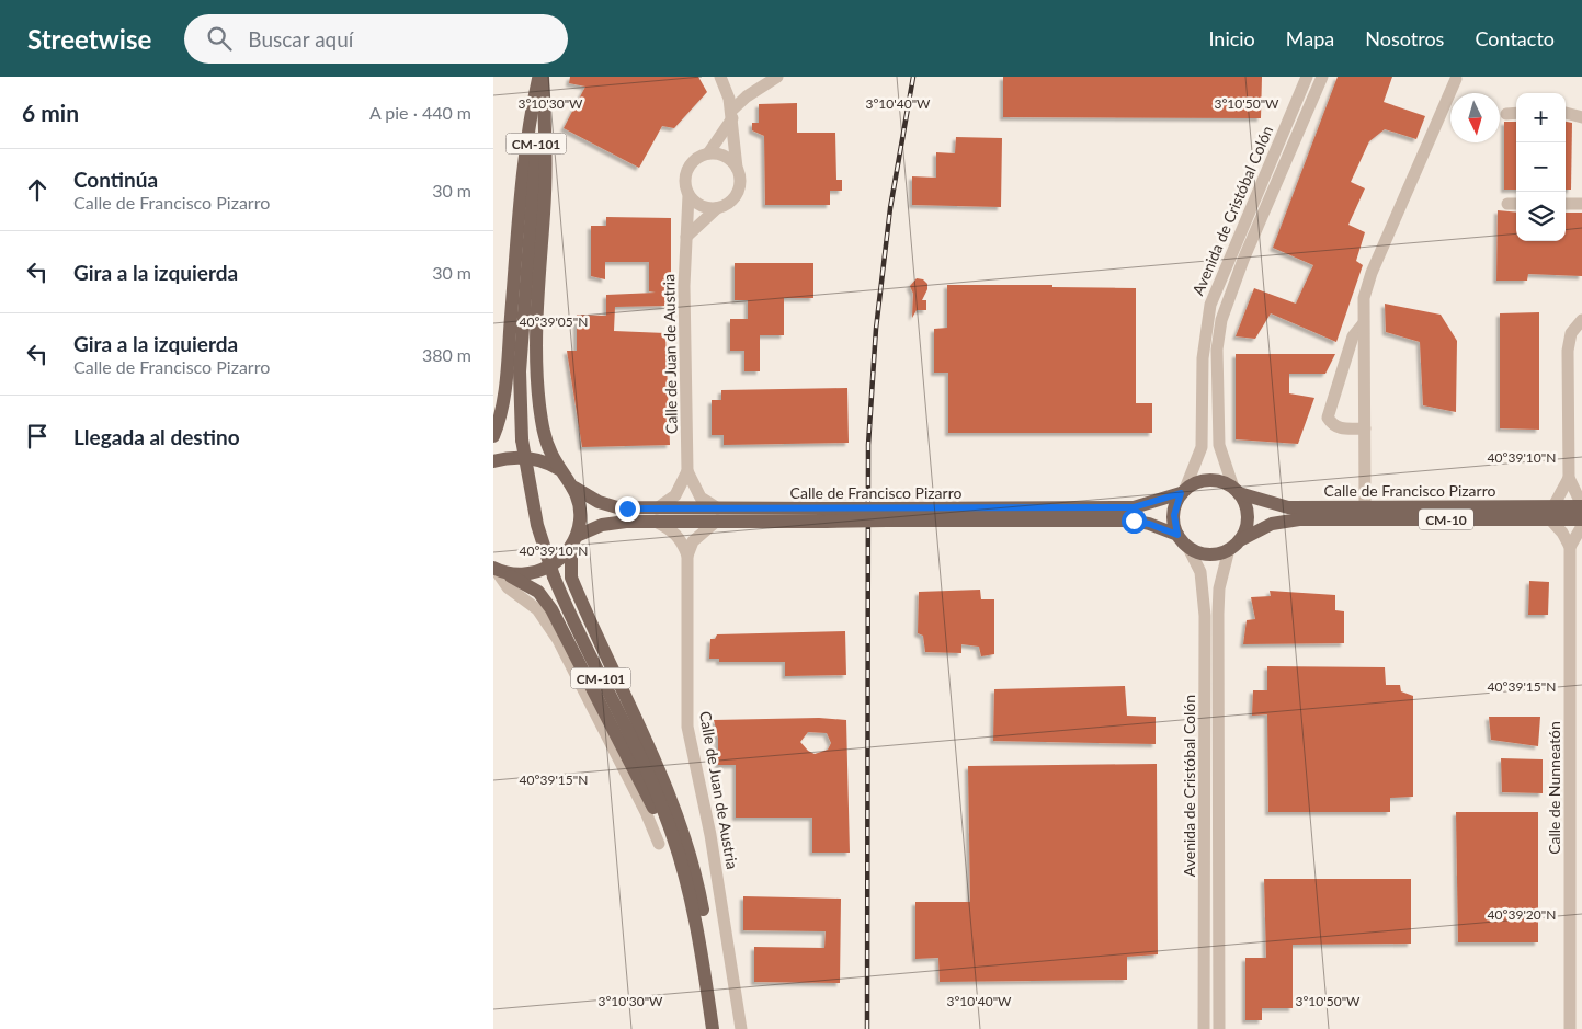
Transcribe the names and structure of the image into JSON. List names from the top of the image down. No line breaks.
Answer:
{"streets":{"main road":["CM-101","Calle de Francisco Pizarro","CM-10"],"street":["Avenida de Cristóbal Colón","Calle de Juan de Austria","Calle de Nunneatón"]},"crossings":[["Avenida de Cristóbal Colón","Calle de Francisco Pizarro"],["Avenida de Cristóbal Colón","CM-10"],["Calle de Francisco Pizarro","CM-10"]],"north":"bottom","page":{"header":"Streetwise","search":"Buscar aquí","nav":["Inicio","Mapa","Nosotros","Contacto"],"heading":["6 min","A pie · 440 m"],"map_buttons":["+","−"],"list":[["Continúa","Calle de Francisco Pizarro","30 m"],["Gira a la izquierda","30 m"],["Gira a la izquierda","Calle de Francisco Pizarro","380 m"],"Llegada al destino"]},"coordinates":["3°10'30\"W","3°10'40\"W","3°10'50\"W","40°39'05\"N","40°39'10\"N","40°39'15\"N","40°39'20\"N"]}
